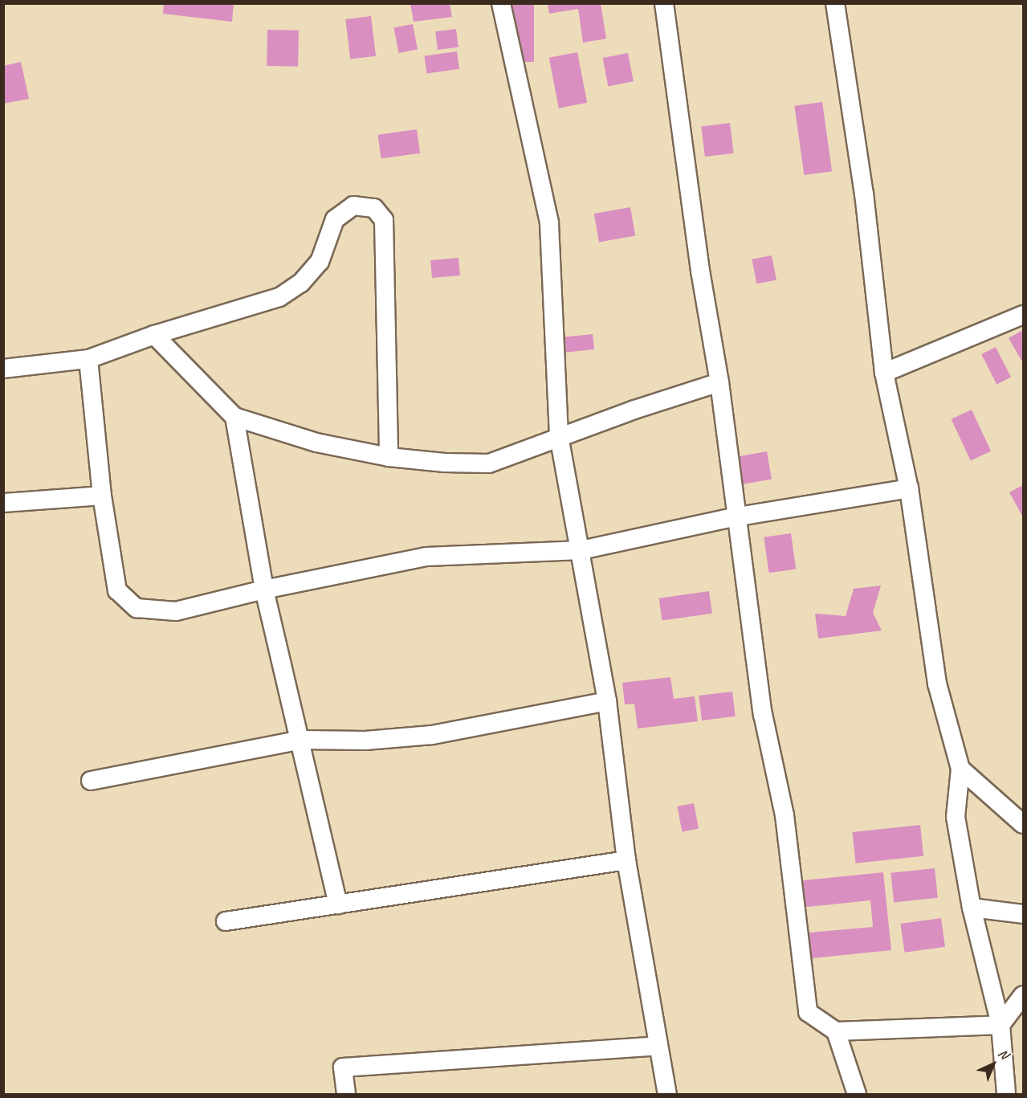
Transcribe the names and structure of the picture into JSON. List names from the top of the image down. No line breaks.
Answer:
{"north":"top right"}
